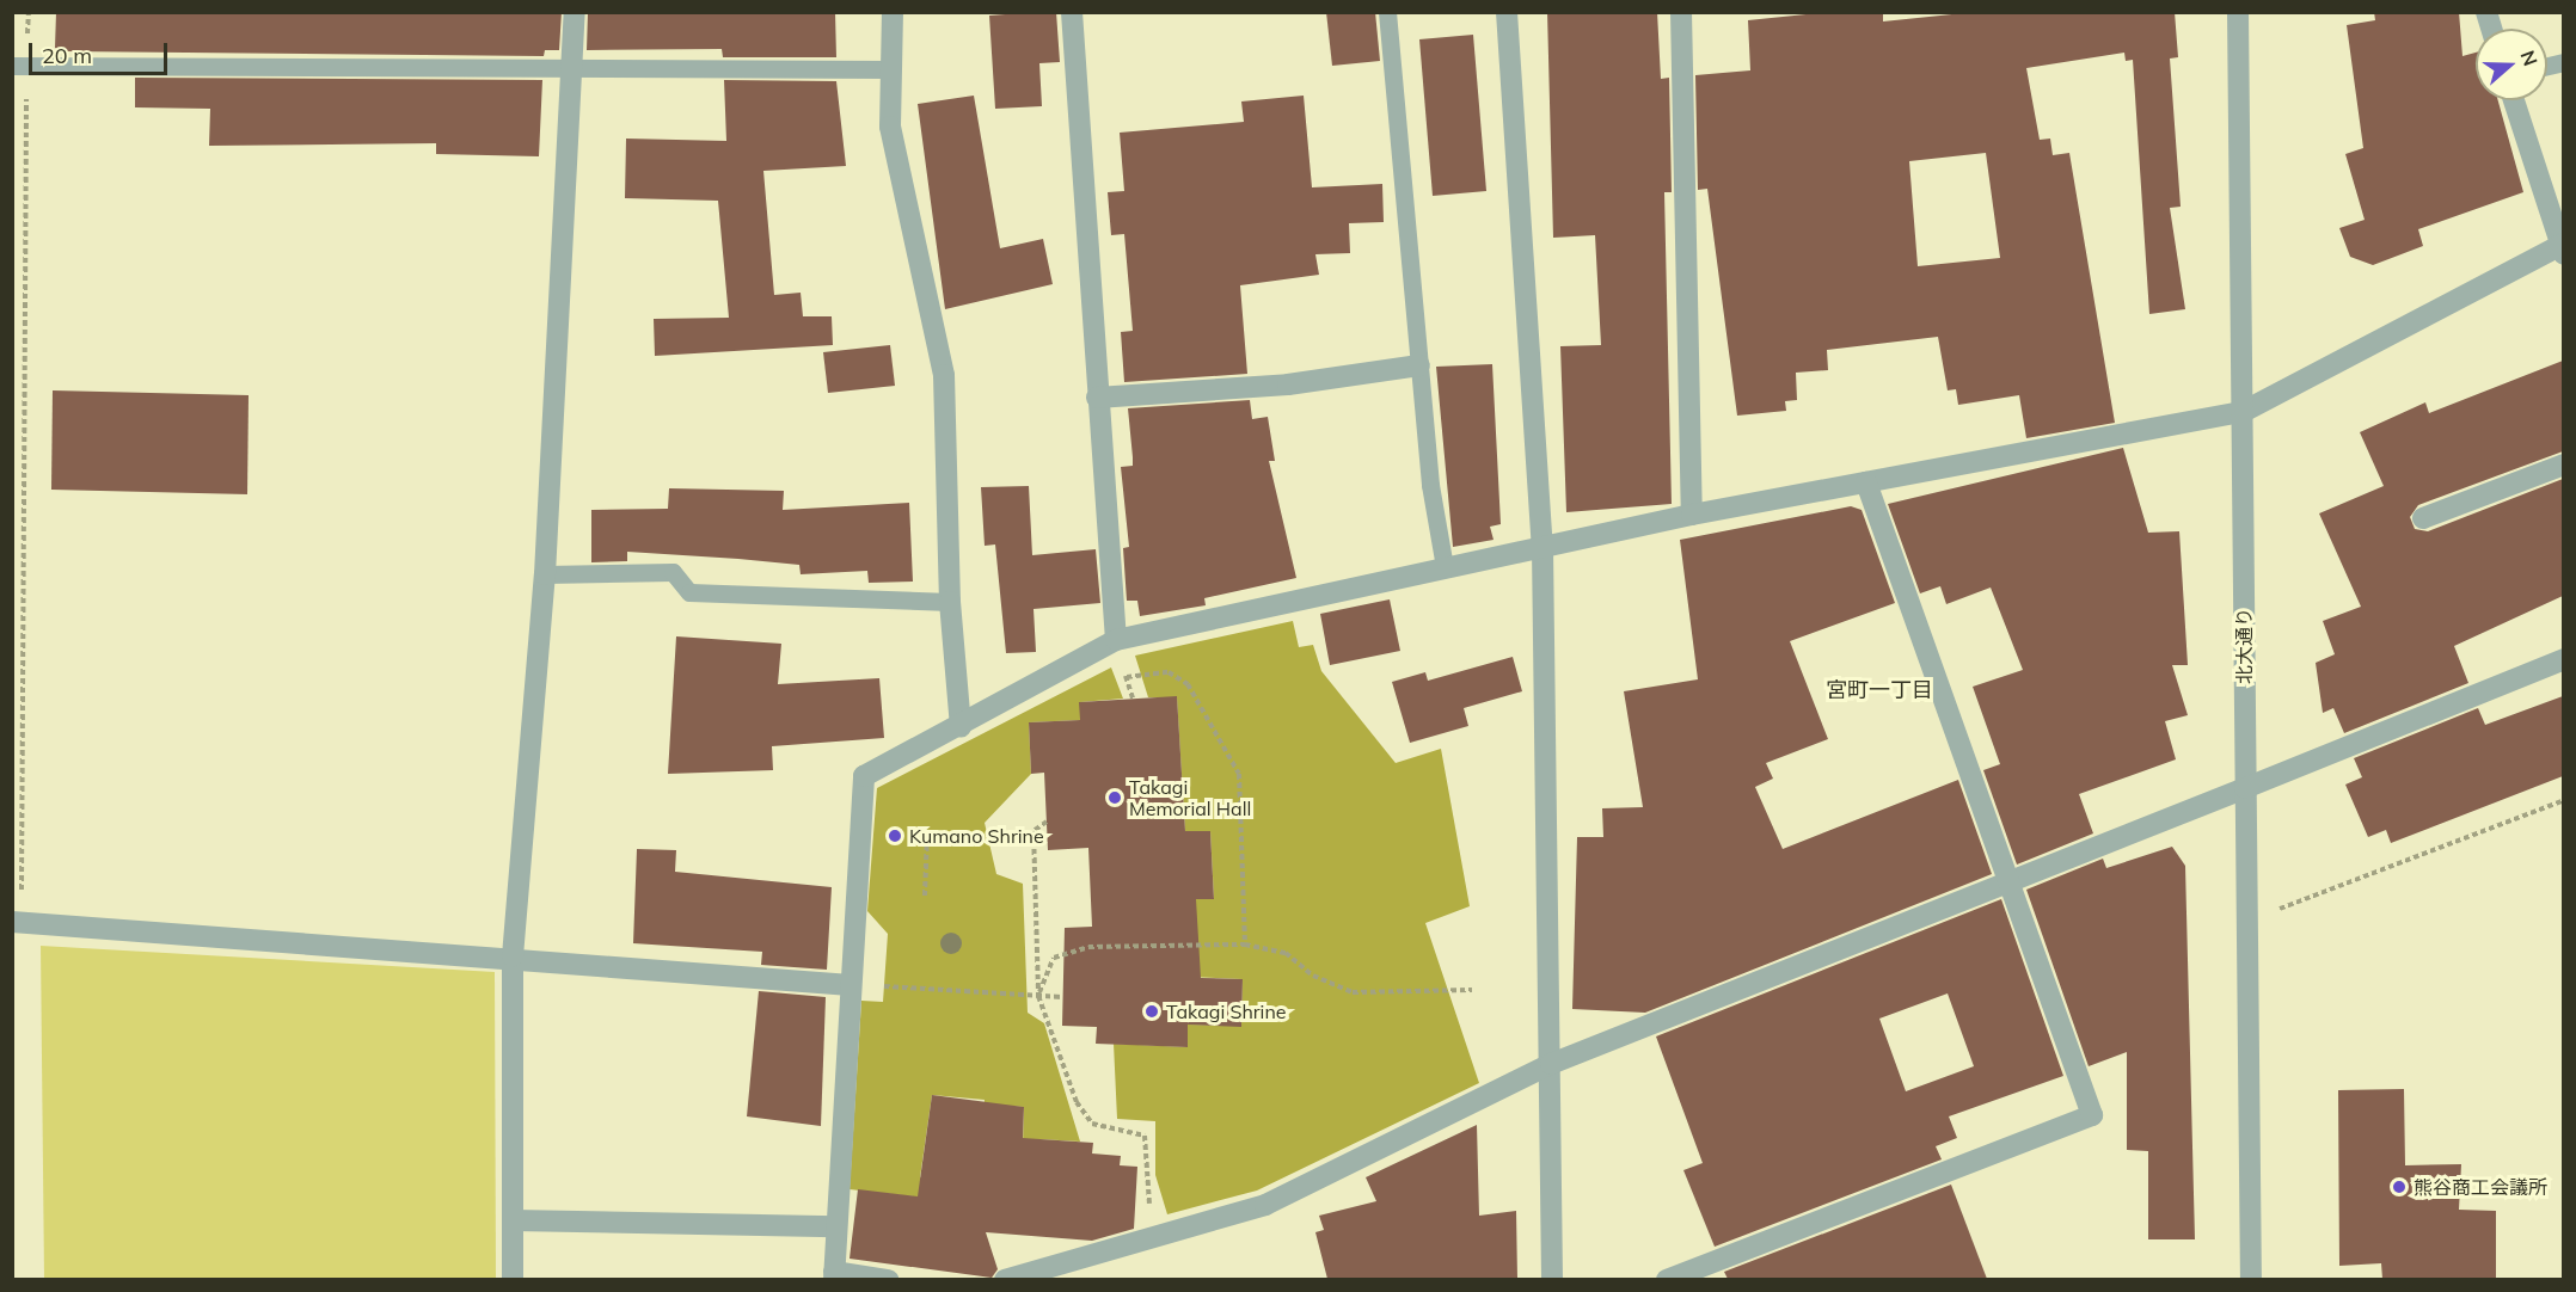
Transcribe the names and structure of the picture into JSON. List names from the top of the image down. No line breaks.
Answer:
{"streets":{"street":["北大通り"]},"districts":["宮町一丁目"],"places":["Takagi Memorial Hall","Kumano Shrine","Takagi Shrine","熊谷商工会議所"],"scale_bar":"20 m","north":"right"}
